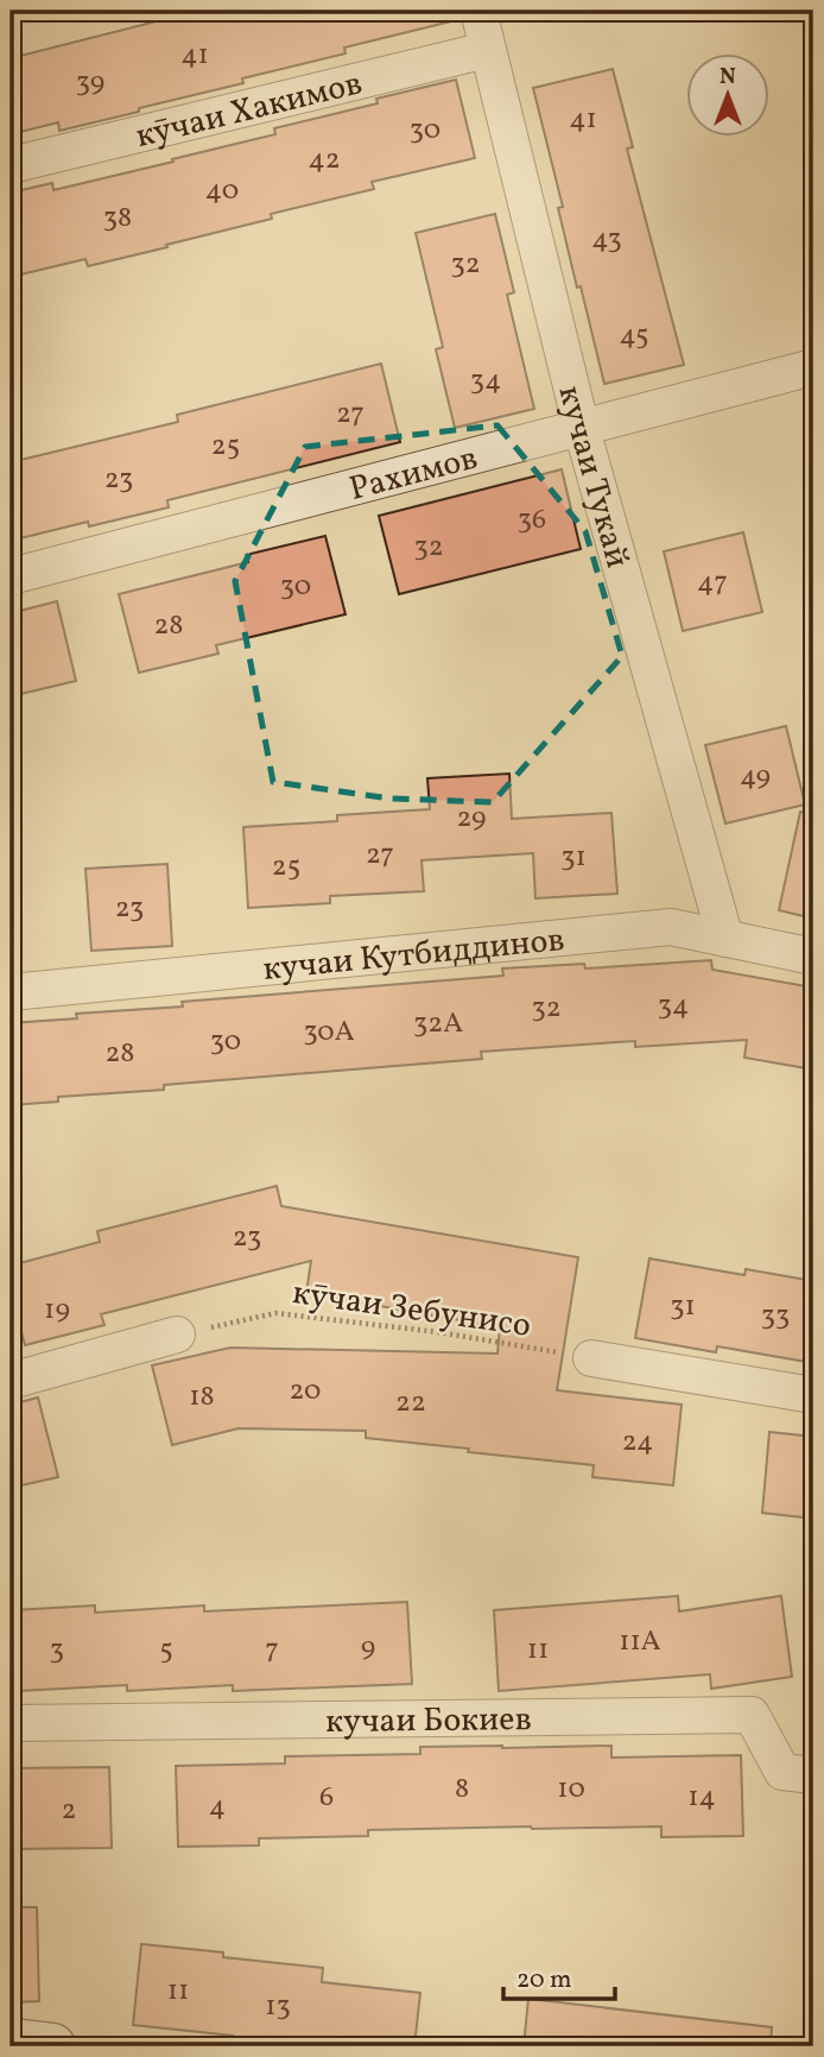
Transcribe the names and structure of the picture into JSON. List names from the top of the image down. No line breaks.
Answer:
{"streets":{"street":["кӯчаи Хакимов","Рахимов","кучаи Тукай","кучаи Кутбиддинов","кучаи Бокиев"],"path":["кӯчаи Зебунисо"]},"crossings":[["кӯчаи Хакимов","кучаи Тукай"],["Рахимов","кучаи Тукай"],["кучаи Тукай","кучаи Кутбиддинов"]],"house_numbers":["41","39","41","30","42","40","38","43","32","45","34","27","25","23","36","32","47","30","28","49","29","27","31","25","23","34","32","32А","30А","30","28","23","31","19","33","20","18","22","24","11А","9","3","5","7","11","8","10","6","14","4","2","11","13"],"scale_bar":"20 m","north":"top"}
